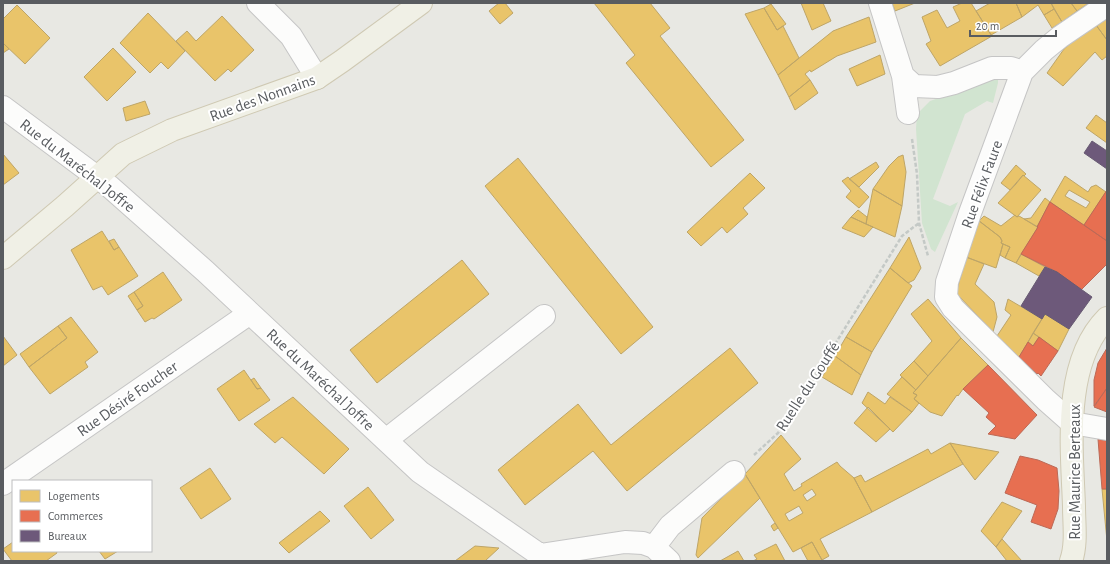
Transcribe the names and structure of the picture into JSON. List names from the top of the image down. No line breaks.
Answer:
{"streets":{"main road":["Rue des Nonnains","Rue Maurice Berteaux"],"street":["Rue du Maréchal Joffre","Rue Félix Faure","Rue Désiré Foucher"],"path":["Ruelle du Gouffé"]},"crossings":[["Rue des Nonnains","Rue du Maréchal Joffre"],["Rue du Maréchal Joffre","Rue Désiré Foucher"],["Rue Félix Faure","Rue Maurice Berteaux"]],"legend":["Logements","Commerces","Bureaux"],"scale_bar":"20 m"}
